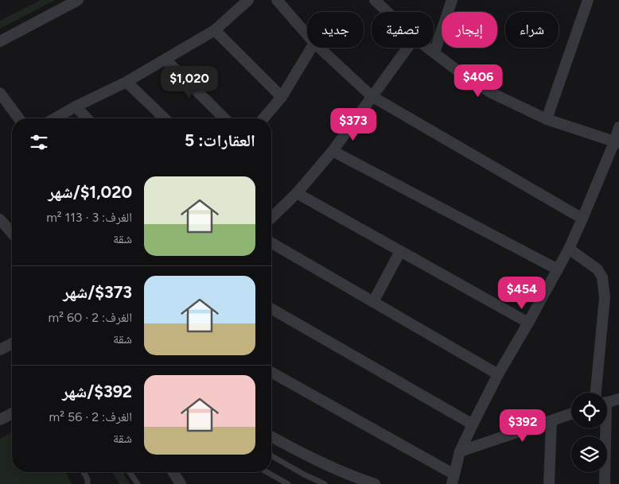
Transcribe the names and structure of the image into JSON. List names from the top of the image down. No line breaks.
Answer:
{"page":{"chip":["شراء","إيجار","تصفية","جديد"],"price":["$406","$1,020","$373","$454","$392"],"heading":"العقارات: 5","list":[{"name":"$1,020/شهر","note":"الغرف: 3 · 113 m² · شقة"},{"name":"$373/شهر","note":"الغرف: 2 · 60 m² · شقة"},{"name":"$392/شهر","note":"الغرف: 2 · 56 m² · شقة"}]}}
